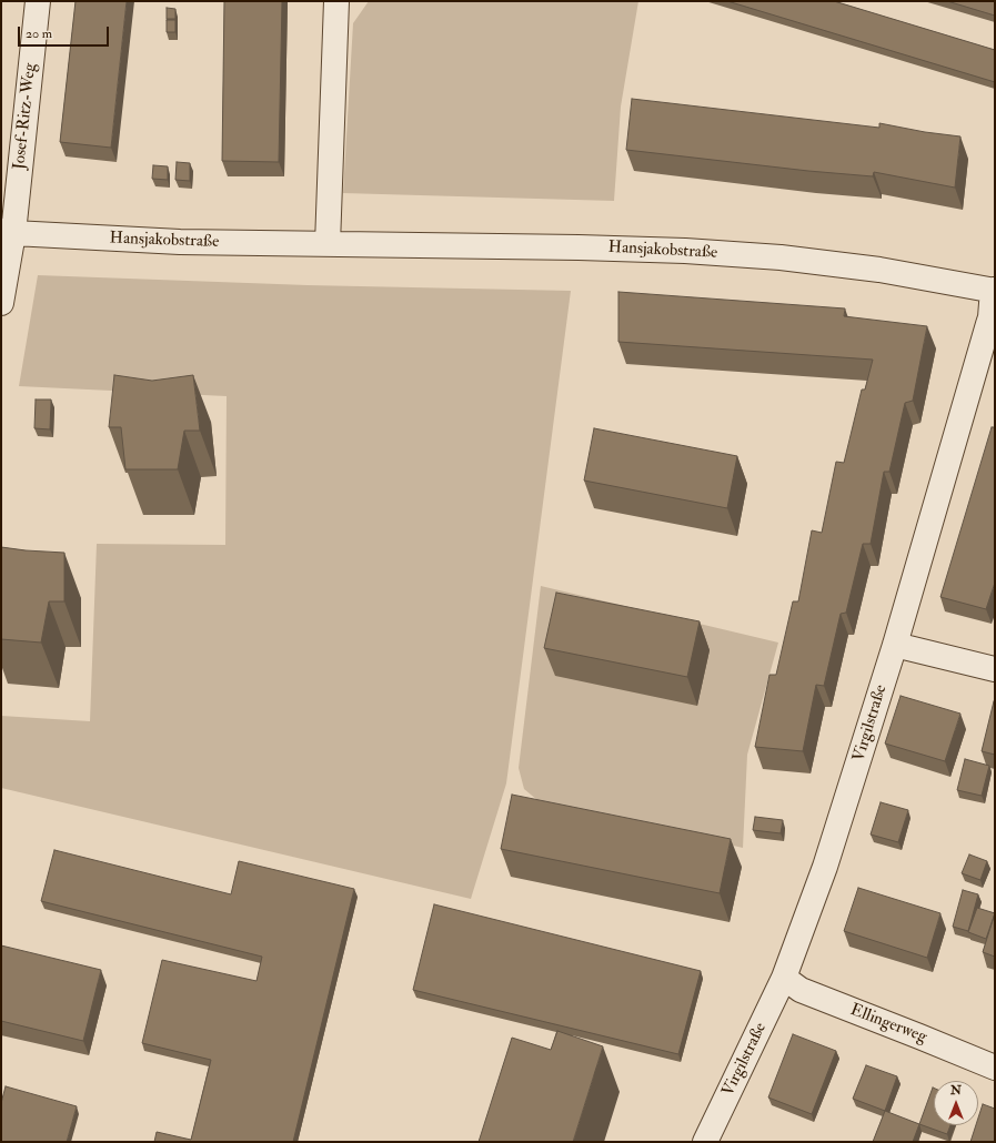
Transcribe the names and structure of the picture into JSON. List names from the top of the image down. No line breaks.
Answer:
{"streets":{"street":["Josef-Ritz-Weg","Hansjakobstraße","Virgilstraße","Ellingerweg"]},"crossings":[["Josef-Ritz-Weg","Hansjakobstraße"],["Hansjakobstraße","Virgilstraße"],["Virgilstraße","Ellingerweg"]],"scale_bar":"20 m","north":"top"}
